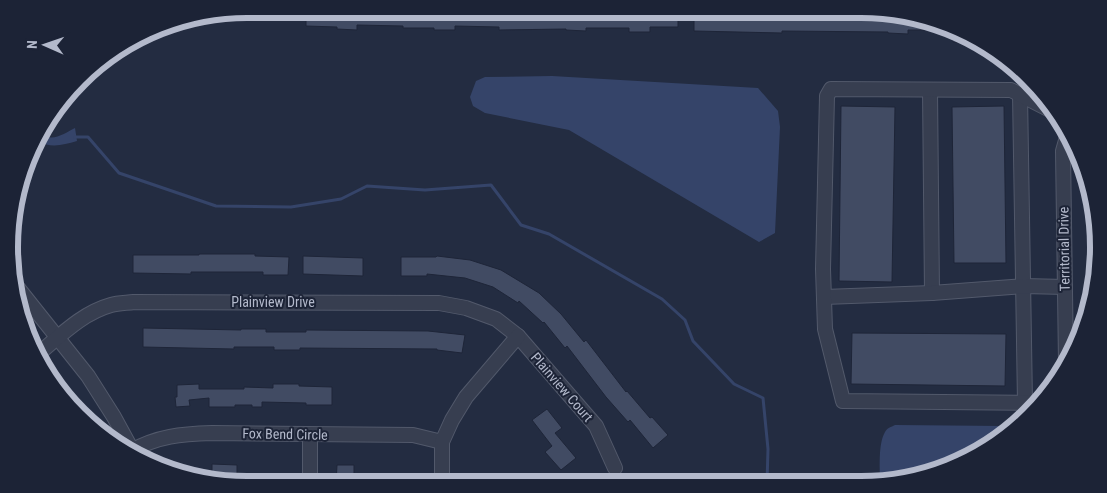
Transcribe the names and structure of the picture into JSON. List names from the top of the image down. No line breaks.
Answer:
{"streets":{"street":["Territorial Drive","Plainview Drive","Plainview Court","Fox Bend Circle"]},"crossings":[["Plainview Drive","Plainview Court"]],"north":"left"}
